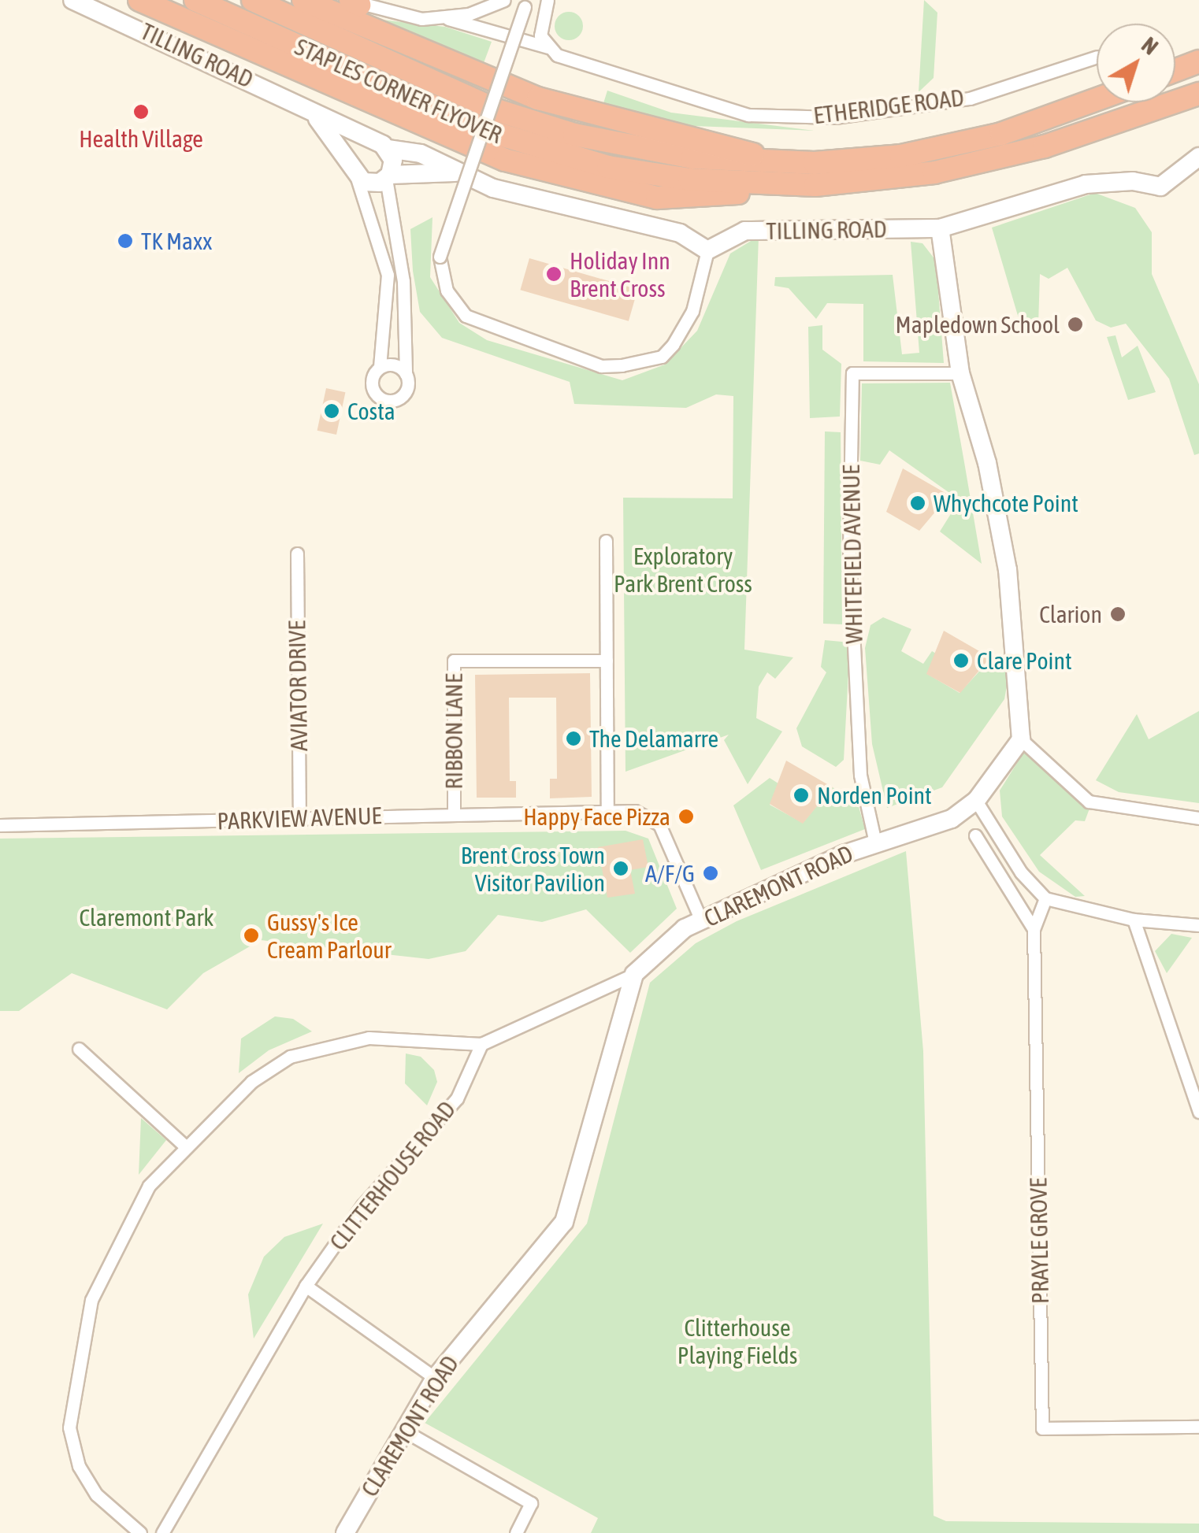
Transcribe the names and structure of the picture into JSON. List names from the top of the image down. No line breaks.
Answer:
{"streets":{"highway":["STAPLES CORNER FLYOVER"],"street":["TILLING ROAD","ETHERIDGE ROAD","WHITEFIELD AVENUE","AVIATOR DRIVE","RIBBON LANE","PARKVIEW AVENUE","CLAREMONT ROAD","CLITTERHOUSE ROAD","PRAYLE GROVE"]},"crossings":[["WHITEFIELD AVENUE","CLAREMONT ROAD"],["AVIATOR DRIVE","PARKVIEW AVENUE"],["RIBBON LANE","PARKVIEW AVENUE"],["PARKVIEW AVENUE","CLAREMONT ROAD"]],"parks":["Exploratory Park Brent Cross","Claremont Park","Clitterhouse Playing Fields"],"places":["Health Village","TK Maxx","Holiday Inn Brent Cross","Mapledown School","Costa","Whychcote Point","Clarion","Clare Point","The Delamarre","Norden Point","Happy Face Pizza","Brent Cross Town Visitor Pavilion","A/F/G","Gussy's Ice Cream Parlour"],"north":"top right"}
